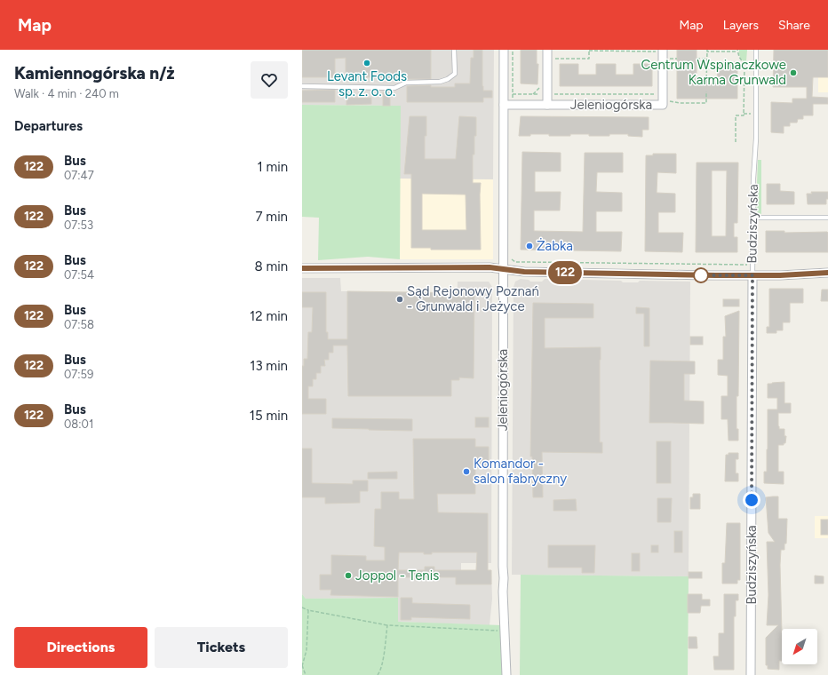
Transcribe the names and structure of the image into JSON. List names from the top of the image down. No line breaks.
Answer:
{"streets":{"street":["Jeleniogórska","Budziszyńska"]},"places":["Levant Foods sp. z. o. o.","Centrum Wspinaczkowe Karma Grunwald","Żabka","Sąd Rejonowy Poznań - Grunwald i Jeżyce","Komandor - salon fabryczny","Joppol - Tenis"],"lines":["bus line 122"],"north":"bottom left","page":{"header":"Map","nav":["Map","Layers","Share"],"heading":[["Kamiennogórska n/ż","Walk · 4 min · 240 m"],"Departures"],"on_map":"122","list":[{"mark":"122","name":"Bus","note":"07:47","value":"1 min"},{"mark":"122","name":"Bus","note":"07:53","value":"7 min"},{"mark":"122","name":"Bus","note":"07:54","value":"8 min"},{"mark":"122","name":"Bus","note":"07:58","value":"12 min"},{"mark":"122","name":"Bus","note":"07:59","value":"13 min"},{"mark":"122","name":"Bus","note":"08:01","value":"15 min"}],"buttons":["Directions","Tickets"]}}
